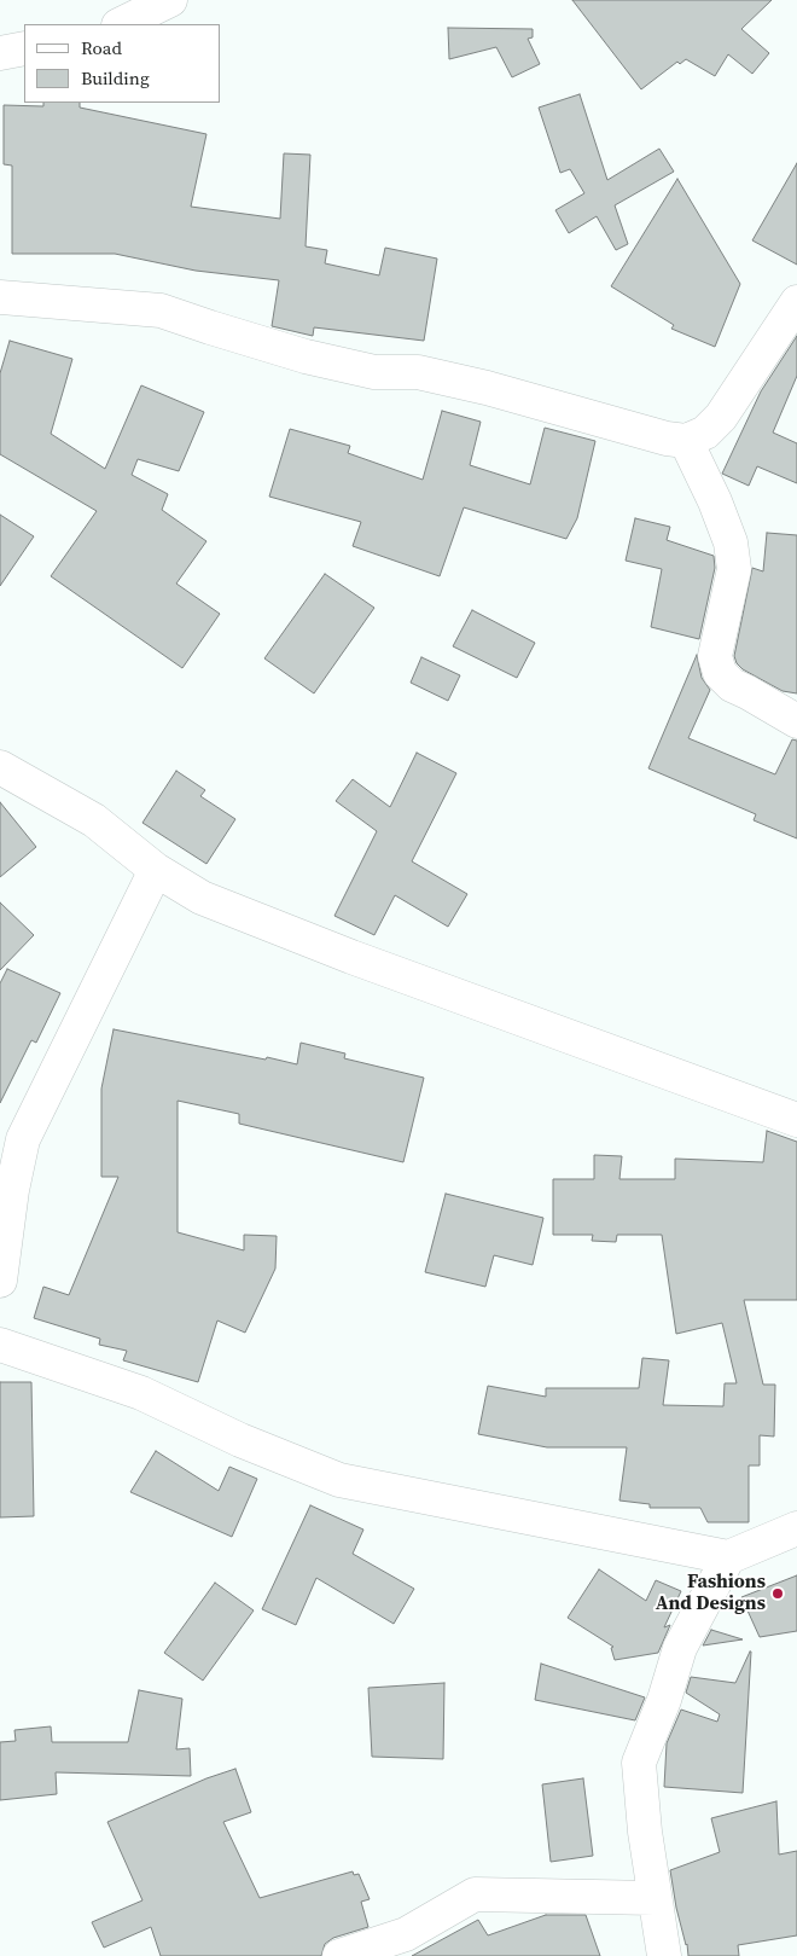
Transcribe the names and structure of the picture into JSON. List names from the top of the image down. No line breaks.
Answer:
{"places":["Fashions And Designs"],"legend":["Road","Building"]}
